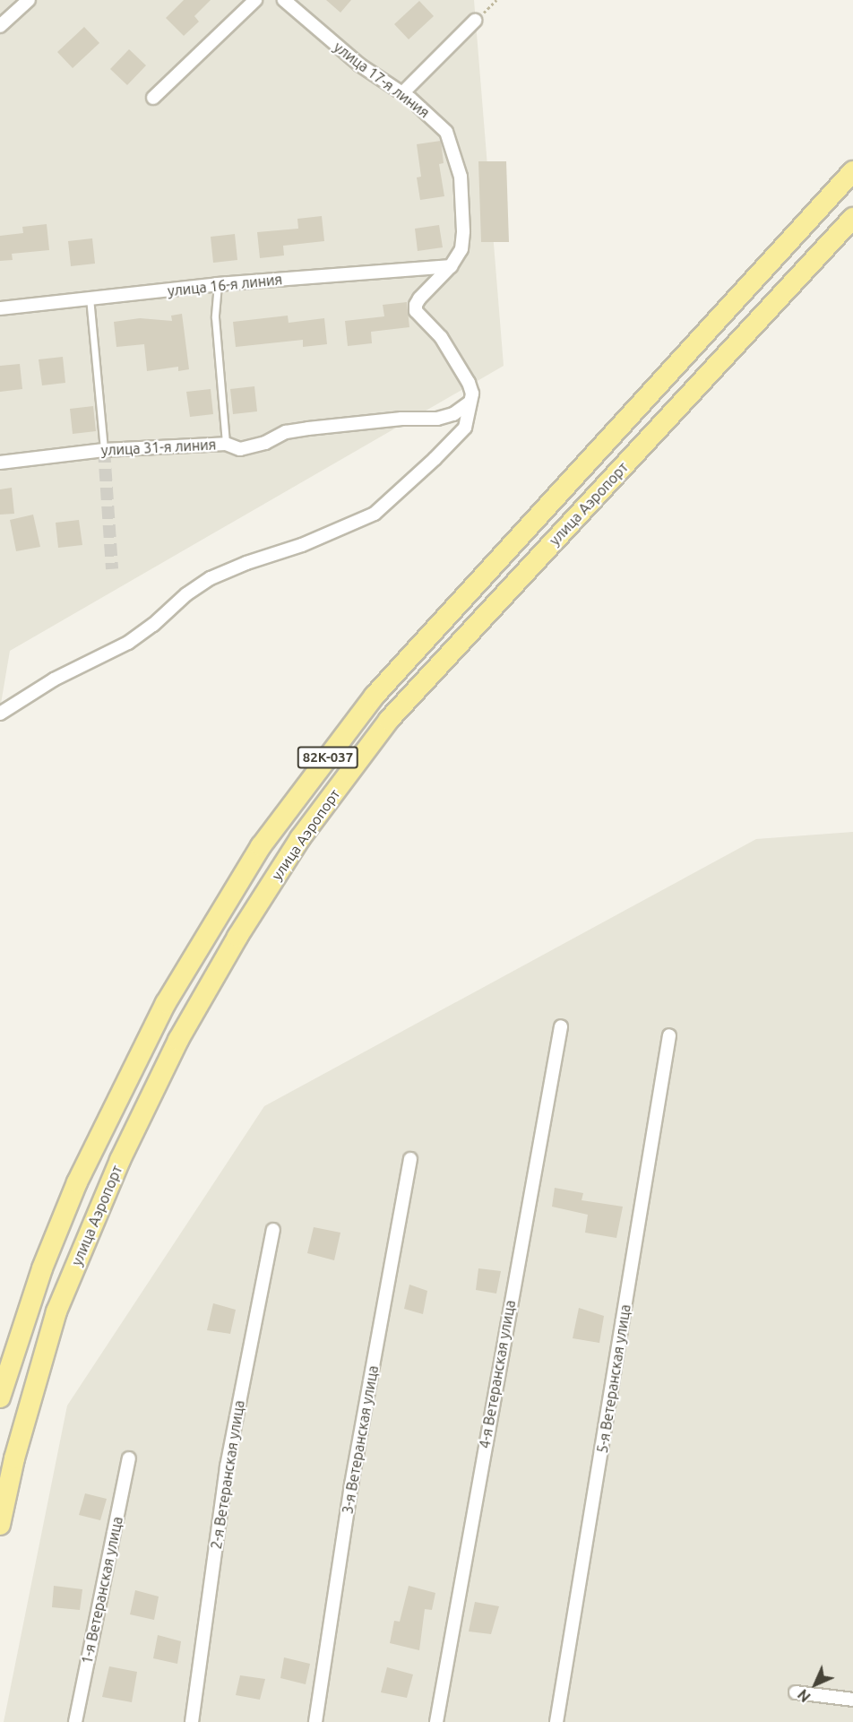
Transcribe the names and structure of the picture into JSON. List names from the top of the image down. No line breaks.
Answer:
{"streets":{"main road":["улица Аэропорт","82К-037"],"street":["улица 17-я линия","улица 16-я линия","улица 31-я линия","4-я Ветеранская улица","5-я Ветеранская улица","3-я Ветеранская улица","2-я Ветеранская улица","1-я Ветеранская улица"]},"crossings":[["улица 17-я линия","улица 16-я линия"],["улица 17-я линия","улица 31-я линия"]],"north":"bottom left"}
